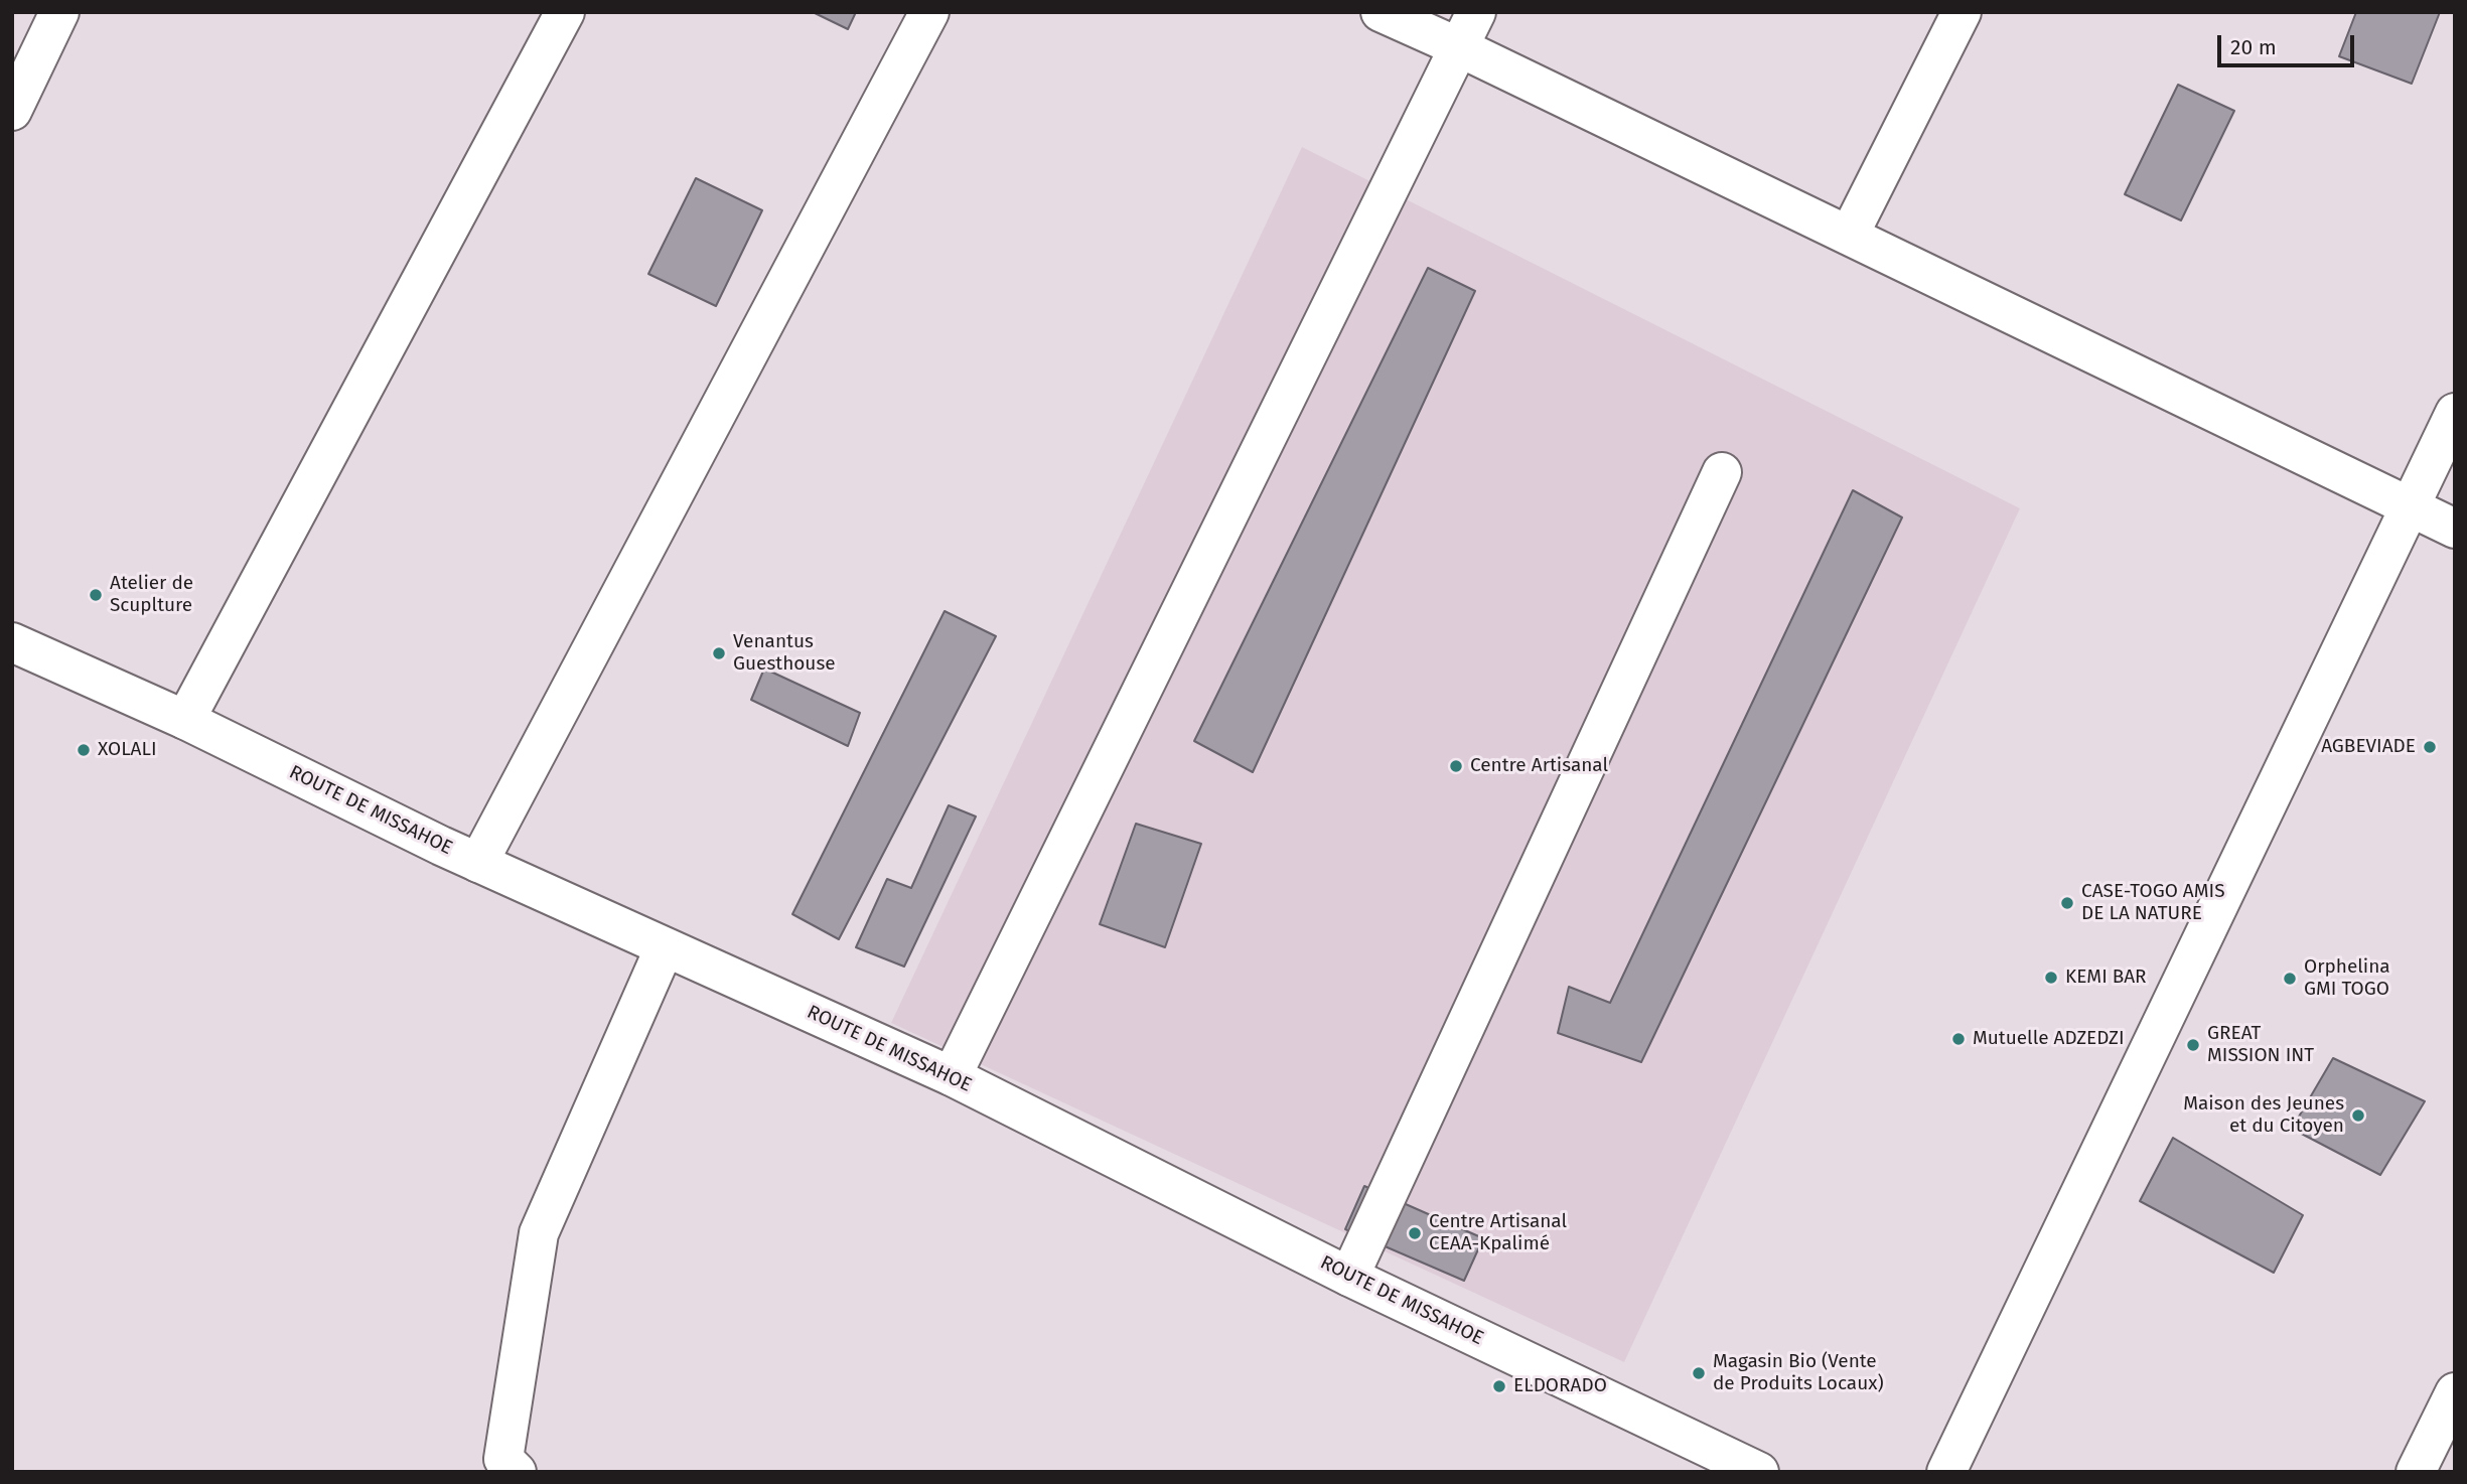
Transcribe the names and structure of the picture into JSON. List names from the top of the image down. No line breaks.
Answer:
{"streets":{"street":["ROUTE DE MISSAHOE"]},"places":["Atelier de Scuplture","Venantus Guesthouse","AGBEVIADE","XOLALI","Centre Artisanal","CASE-TOGO AMIS DE LA NATURE","KEMI BAR","Orphelina GMI TOGO","Mutuelle ADZEDZI","GREAT MISSION INT","Maison des Jeunes et du Citoyen","Centre Artisanal CEAA-Kpalimé","Magasin Bio (Vente de Produits Locaux)","ELDORADO"],"scale_bar":"20 m"}
